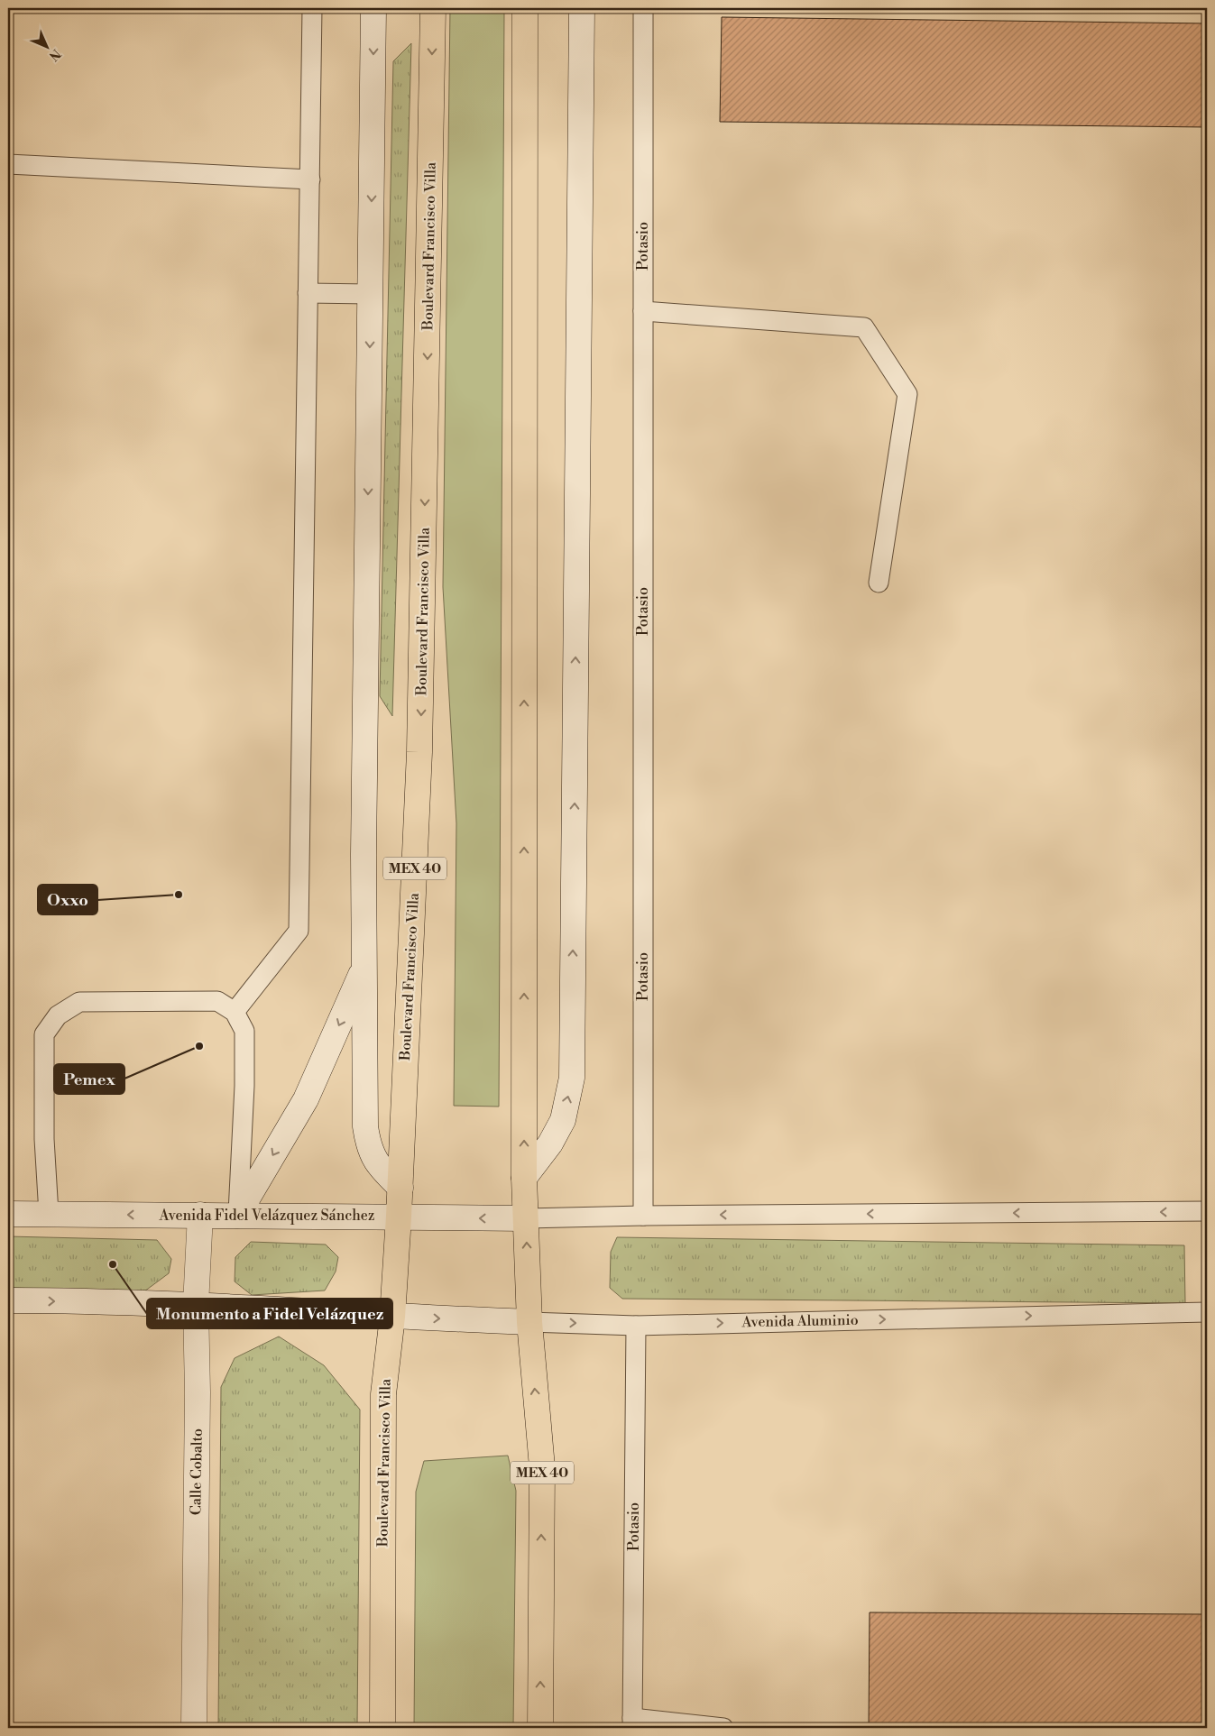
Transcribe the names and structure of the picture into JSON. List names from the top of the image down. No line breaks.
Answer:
{"streets":{"main road":["Boulevard Francisco Villa","MEX 40"],"street":["Avenida Fidel Velázquez Sánchez","Avenida Aluminio","Calle Cobalto"],"lane":["Potasio"]},"crossings":[["Boulevard Francisco Villa","Avenida Fidel Velázquez Sánchez"],["Boulevard Francisco Villa","Avenida Aluminio"],["Potasio","Avenida Aluminio"],["MEX 40","Avenida Fidel Velázquez Sánchez"],["MEX 40","Avenida Aluminio"],["Avenida Fidel Velázquez Sánchez","Calle Cobalto"]],"one_way":["Avenida Aluminio"],"places":["Oxxo","Pemex","Monumento a Fidel Velázquez"],"north":"bottom right"}
